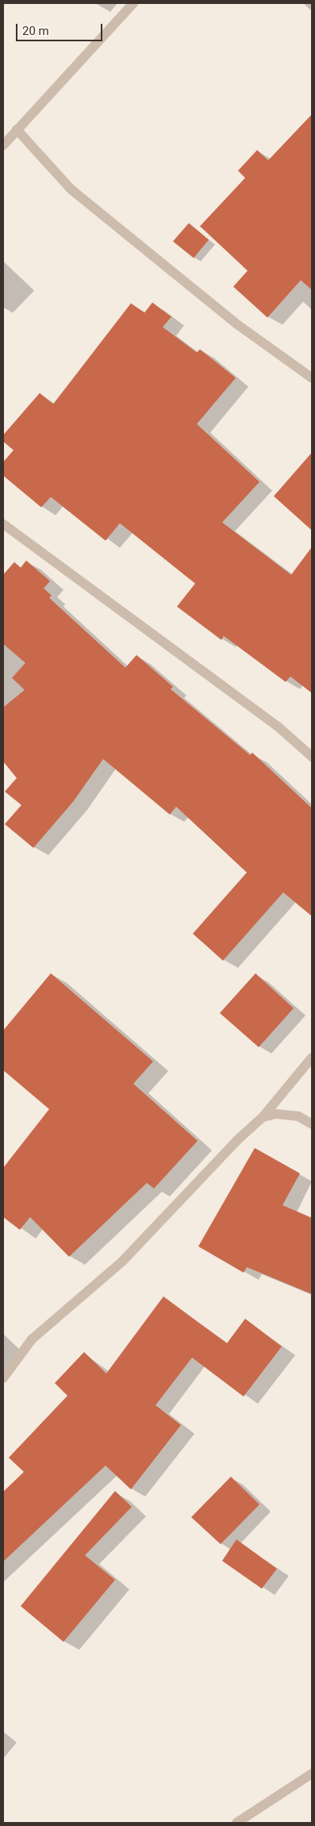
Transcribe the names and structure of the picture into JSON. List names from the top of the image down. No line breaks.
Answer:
{"scale_bar":"20 m"}
